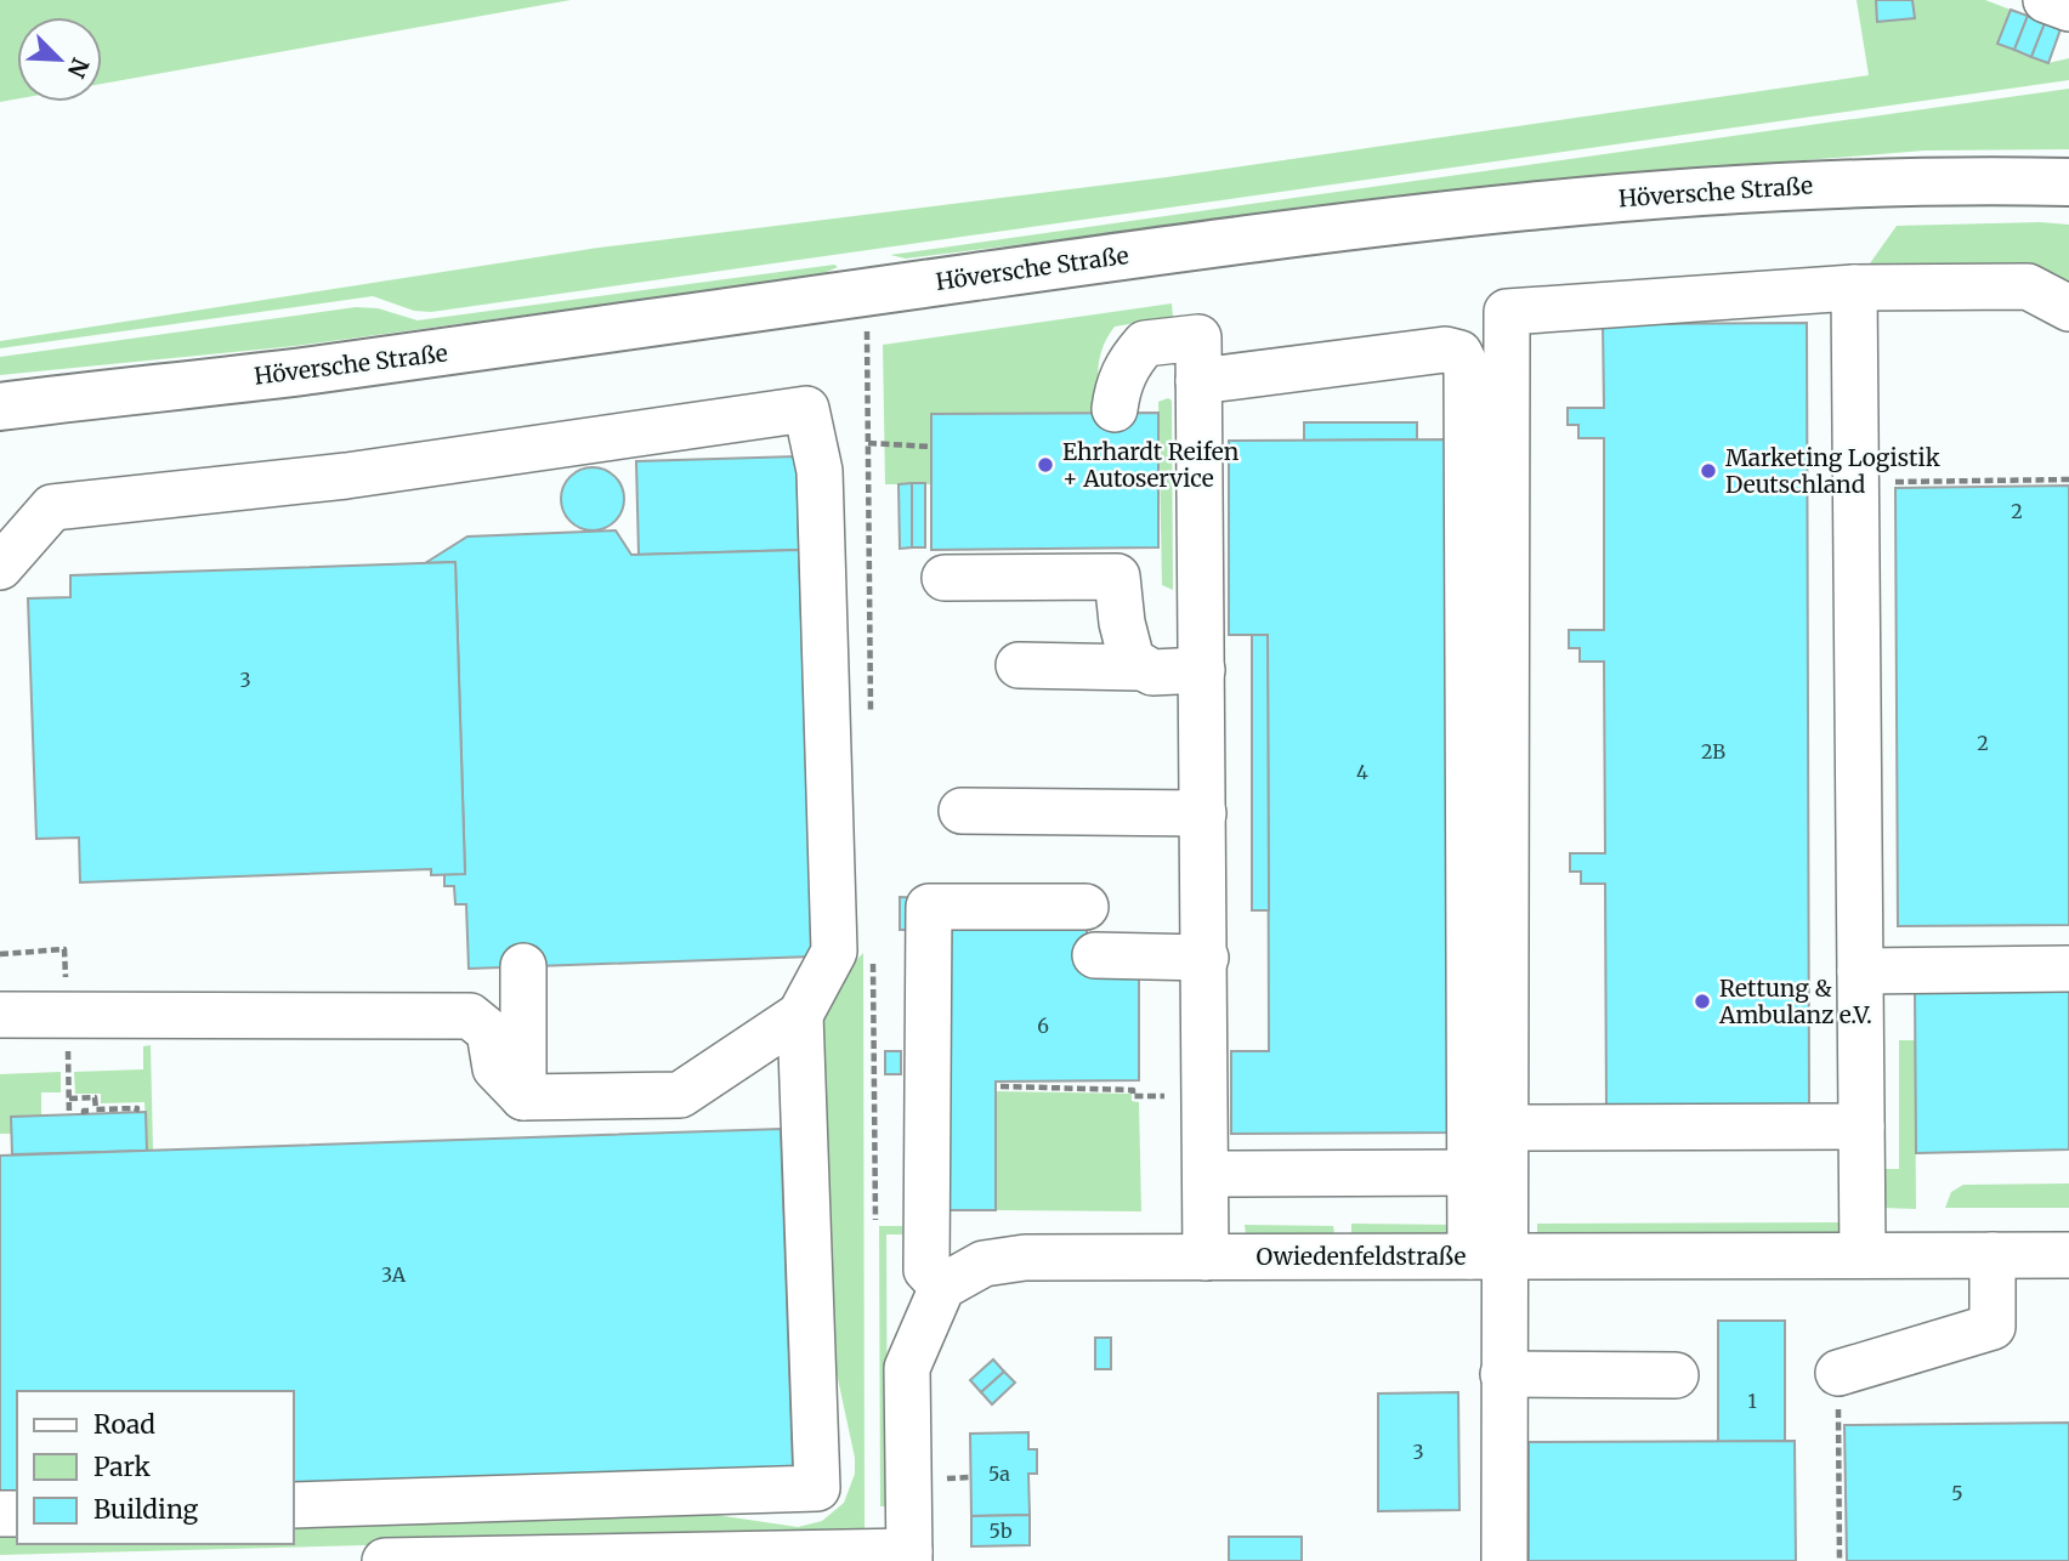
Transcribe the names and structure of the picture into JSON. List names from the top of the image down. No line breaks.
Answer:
{"streets":{"main road":["Höversche Straße"],"street":["Owiedenfeldstraße"]},"places":["Ehrhardt Reifen + Autoservice","Marketing Logistik Deutschland","Rettung & Ambulanz e.V."],"house_numbers":["2","3","2","2B","4","6","3A","1","3","5a","5","5b"],"legend":["Road","Park","Building"],"north":"bottom right"}
